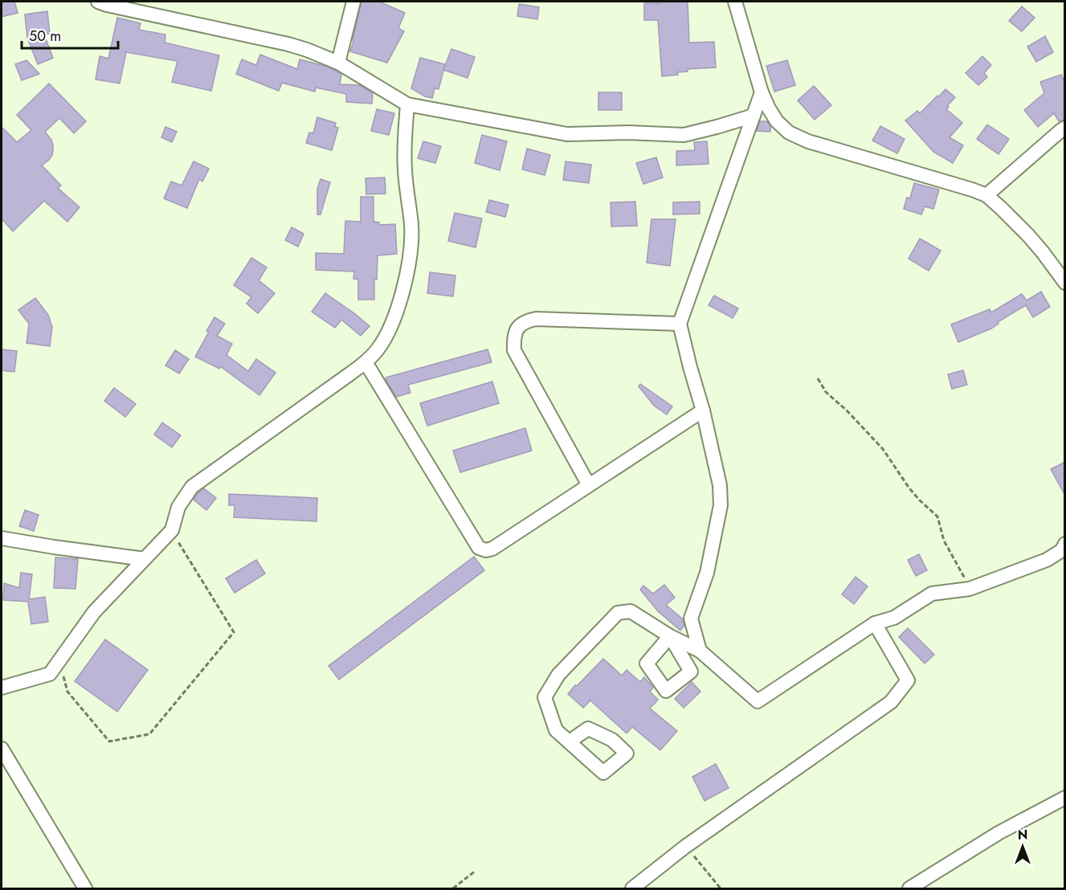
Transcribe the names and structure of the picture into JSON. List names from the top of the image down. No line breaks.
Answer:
{"scale_bar":"50 m","north":"top"}
